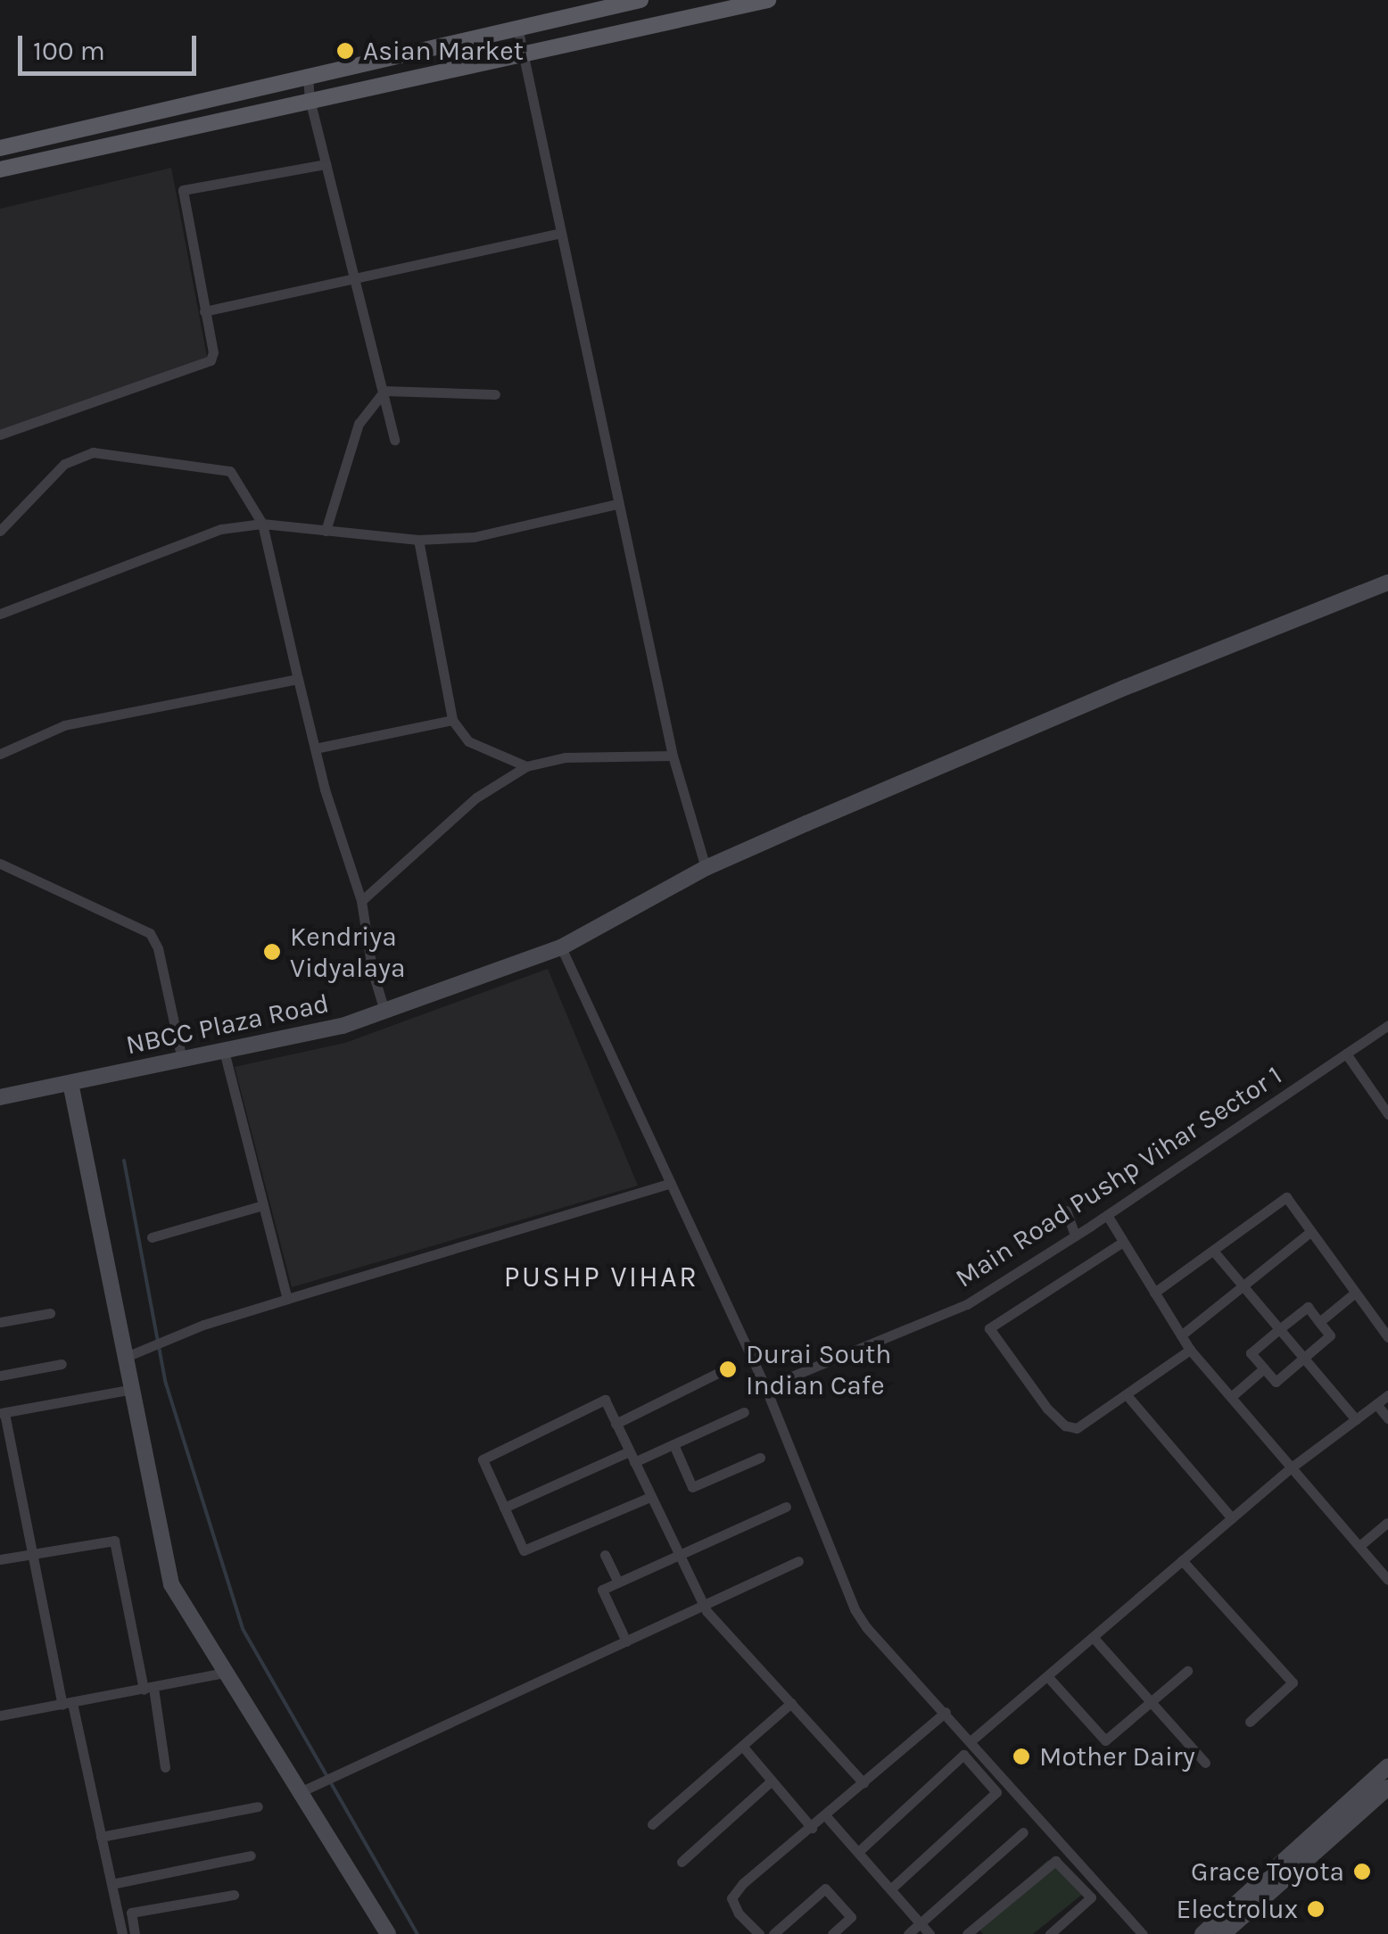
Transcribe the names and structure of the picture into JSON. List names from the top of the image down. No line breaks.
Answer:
{"streets":{"street":["NBCC Plaza Road","Main Road Pushp Vihar Sector 1"]},"districts":["PUSHP VIHAR"],"places":["Asian Market","Kendriya Vidyalaya","Durai South Indian Cafe","Mother Dairy","Grace Toyota","Electrolux"],"scale_bar":"100 m"}
